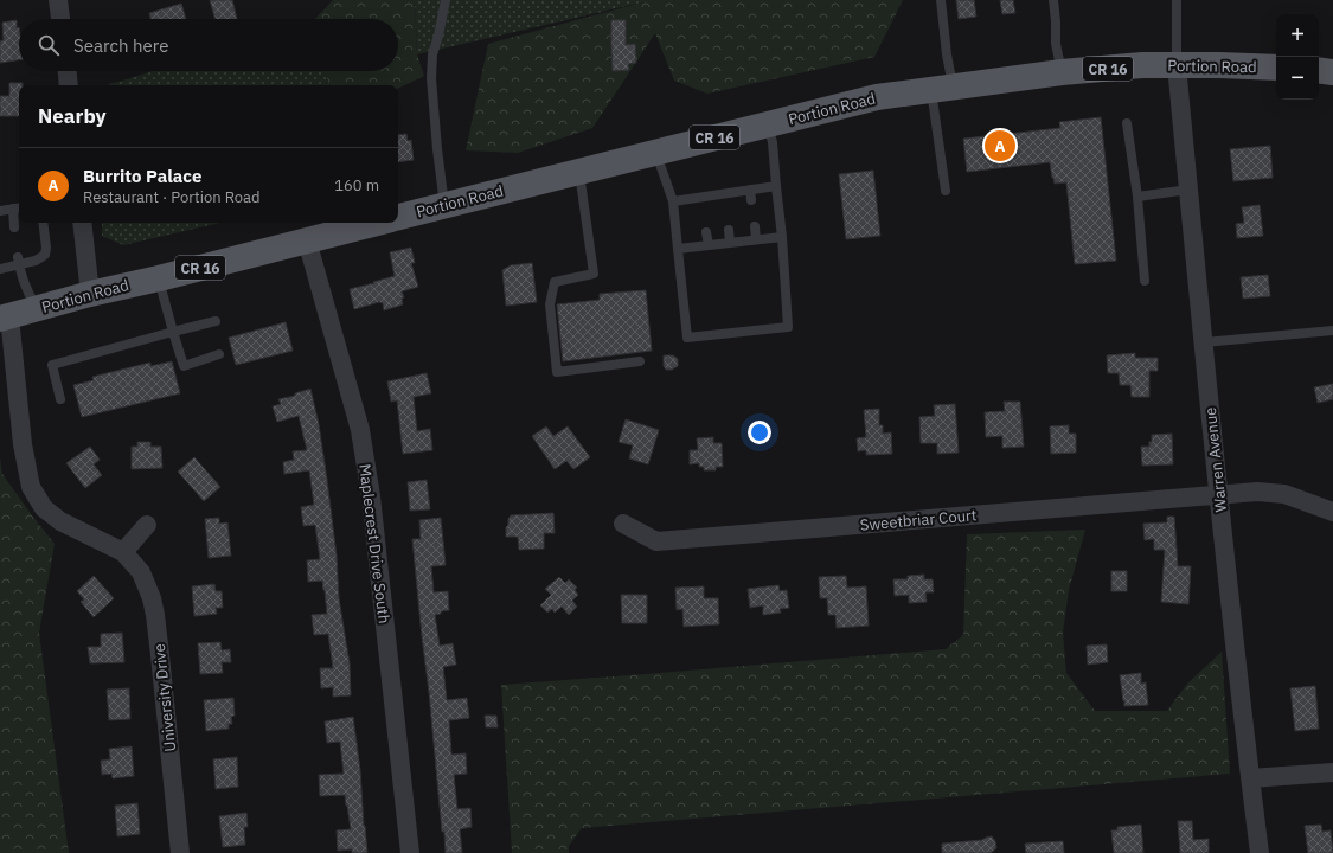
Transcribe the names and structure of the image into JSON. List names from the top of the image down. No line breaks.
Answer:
{"streets":{"main road":["Portion Road","CR 16"],"street":["Warren Avenue","Sweetbriar Court","Maplecrest Drive South","University Drive"]},"crossings":[["Portion Road","Warren Avenue"],["Portion Road","Maplecrest Drive South"],["Portion Road","University Drive"],["Warren Avenue","Sweetbriar Court"]],"page":{"map_buttons":["+","−"],"search":"Search here","heading":"Nearby","pins":"A","list":[{"mark":"A","name":"Burrito Palace","note":"Restaurant · Portion Road","value":"160 m"}]}}
